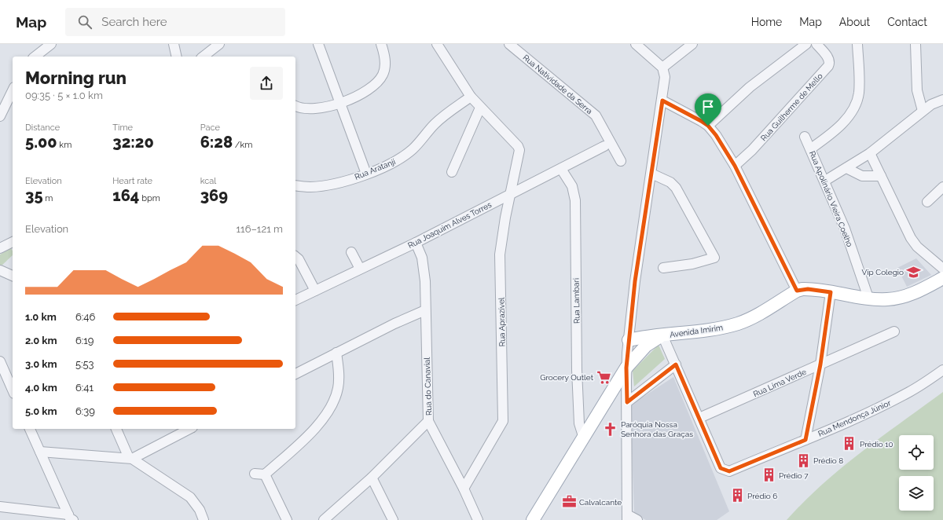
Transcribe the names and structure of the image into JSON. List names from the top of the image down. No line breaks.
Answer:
{"streets":{"main road":["Avenida Imirim"],"street":["Rua Natividade da Serra","Rua Guilherme de Mello","Rua Aratanji","Rua Apolinário Vieira Coelho","Rua Joaquim Alves Torres","Rua Lambari","Rua Aprazível","Rua Lima Verde","Rua do Canavial","Rua Mendonça Júnior"]},"crossings":[["Rua Apolinário Vieira Coelho","Avenida Imirim"],["Rua Joaquim Alves Torres","Rua Lambari"],["Rua Joaquim Alves Torres","Rua Aprazível"],["Rua Joaquim Alves Torres","Rua do Canavial"],["Rua Lambari","Avenida Imirim"],["Rua Aprazível","Rua do Canavial"],["Avenida Imirim","Rua Mendonça Júnior"],["Rua Lima Verde","Rua Mendonça Júnior"]],"places":{"school or university":["Vip Colegio"],"supermarket":["Grocery Outlet"],"church":["Paróquia Nossa Senhora das Graças"],"building":["Prédio 10","Prédio 8","Prédio 7","Prédio 6"],"office":["Calvalcante"]},"page":{"header":"Map","search":"Search here","nav":["Home","Map","About","Contact"],"heading":["Morning run","09:35 · 5 × 1.0 km"],"stats":[["Distance","5.00 km"],["Time","32:20"],["Pace","6:28 /km"],["Elevation","35 m"],["Heart rate","164 bpm"],["kcal","369"]],"chart":["Elevation","116–121 m"],"list":[{"name":"1.0 km","note":"6:46"},{"name":"2.0 km","note":"6:19"},{"name":"3.0 km","note":"5:53"},{"name":"4.0 km","note":"6:41"},{"name":"5.0 km","note":"6:39"}]}}
